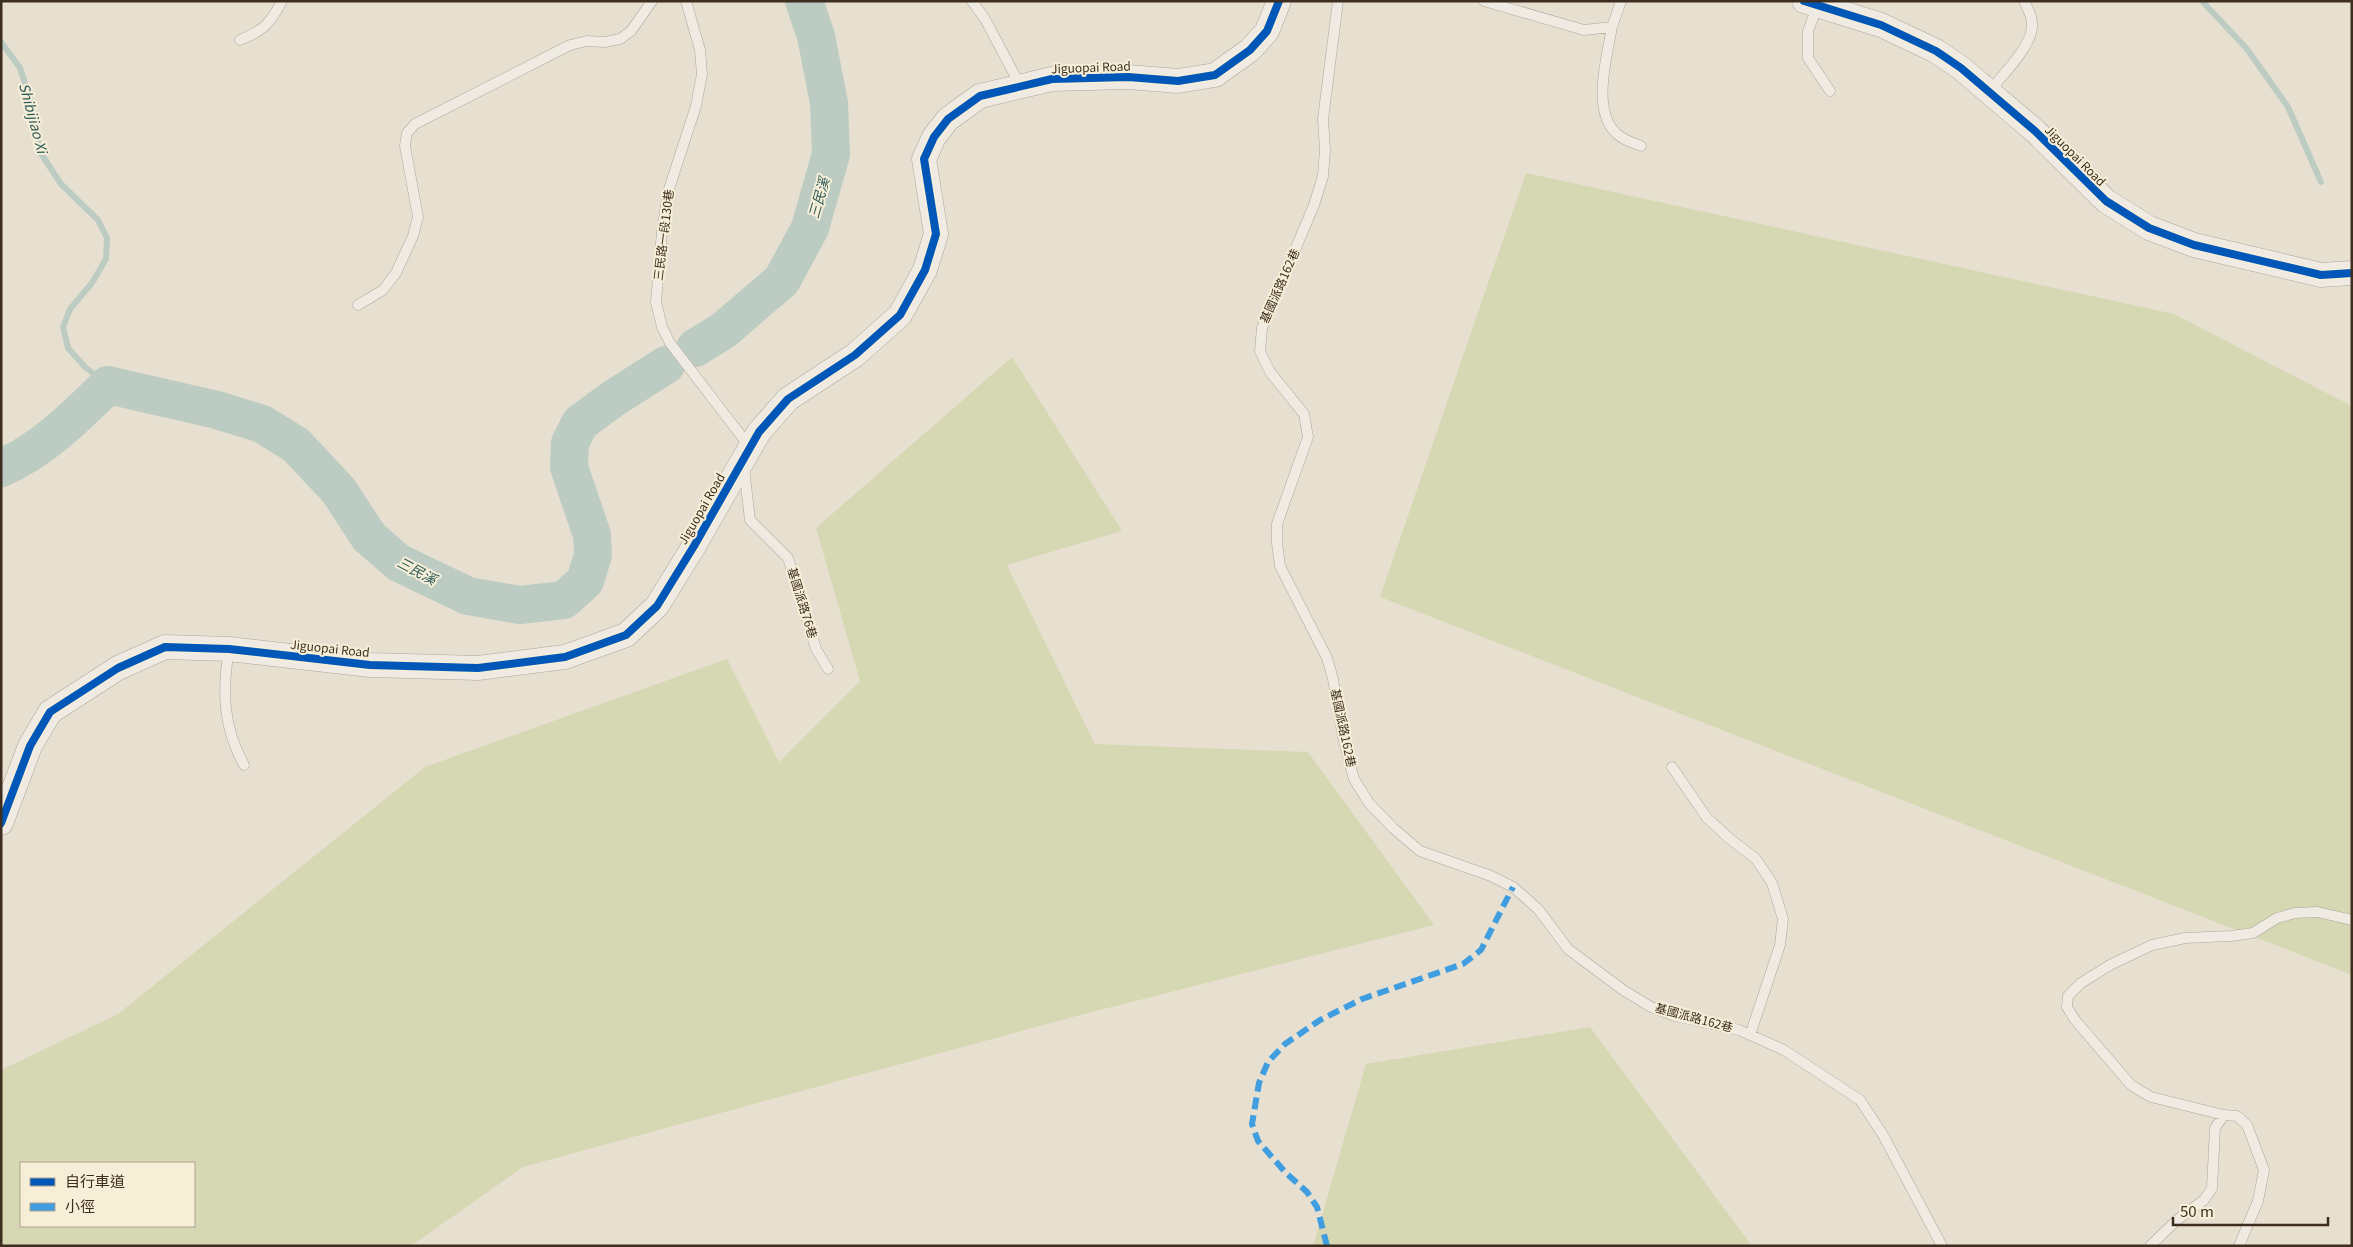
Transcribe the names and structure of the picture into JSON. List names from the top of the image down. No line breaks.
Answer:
{"streets":{"street":["Jiguopai Road"],"lane":["三民路一段130巷","基國派路162巷","基國派路76巷"]},"crossings":[["Jiguopai Road","三民路一段130巷"],["Jiguopai Road","基國派路76巷"],["三民路一段130巷","基國派路76巷"]],"water":["Shibijiao Xi","三民溪"],"legend":["自行車道","小徑"],"scale_bar":"50 m"}
